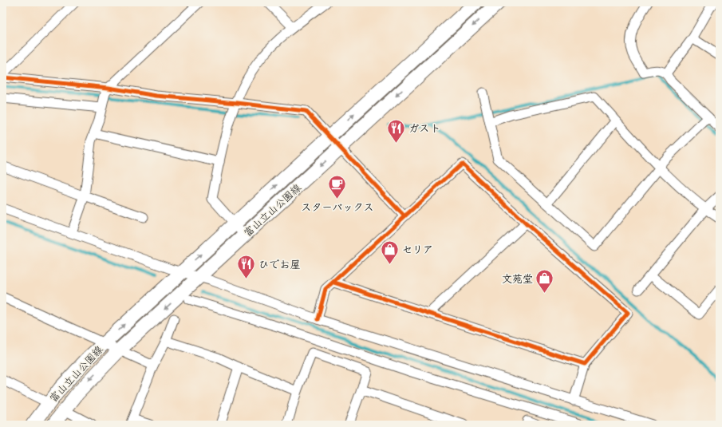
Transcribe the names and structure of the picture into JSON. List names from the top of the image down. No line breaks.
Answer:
{"streets":{"main road":["富山立山公園線"]},"places":{"restaurant":["ガスト","ひでお屋"],"cafe":["スターバックス"],"shop":["セリア","文苑堂"]}}
